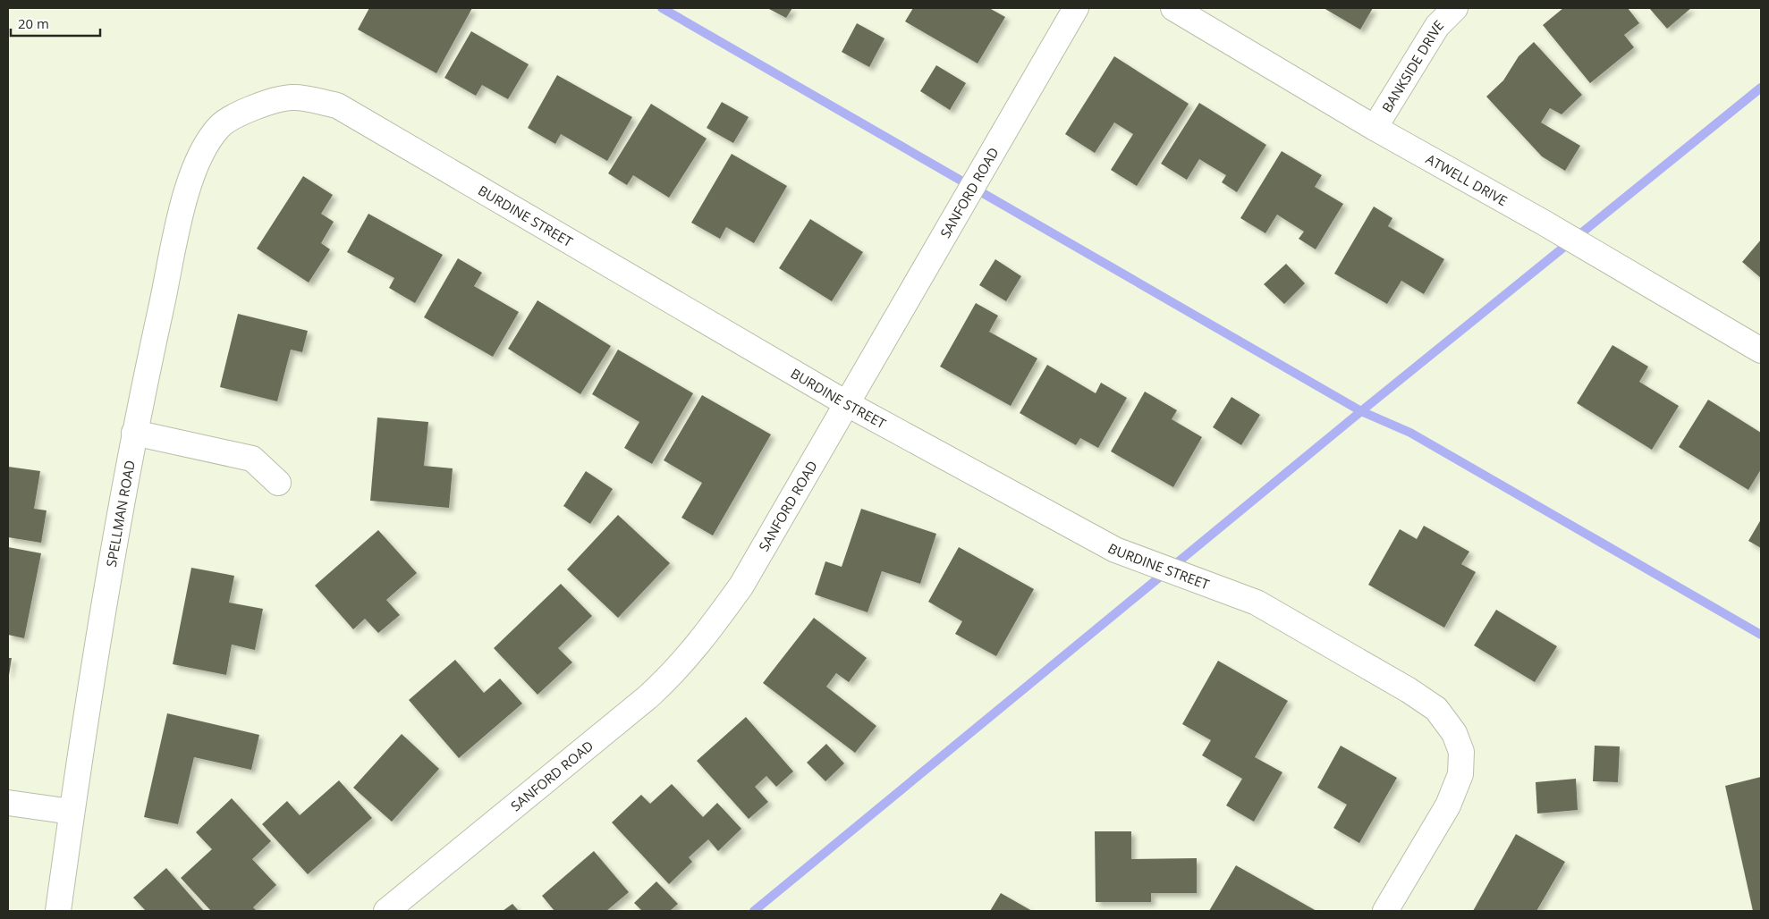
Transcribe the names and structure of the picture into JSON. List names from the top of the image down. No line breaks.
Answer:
{"streets":{"street":["BANKSIDE DRIVE","ATWELL DRIVE","SANFORD ROAD","BURDINE STREET","SPELLMAN ROAD"]},"crossings":[["BANKSIDE DRIVE","ATWELL DRIVE"],["SANFORD ROAD","BURDINE STREET"],["BURDINE STREET","SPELLMAN ROAD"]],"scale_bar":"20 m"}
